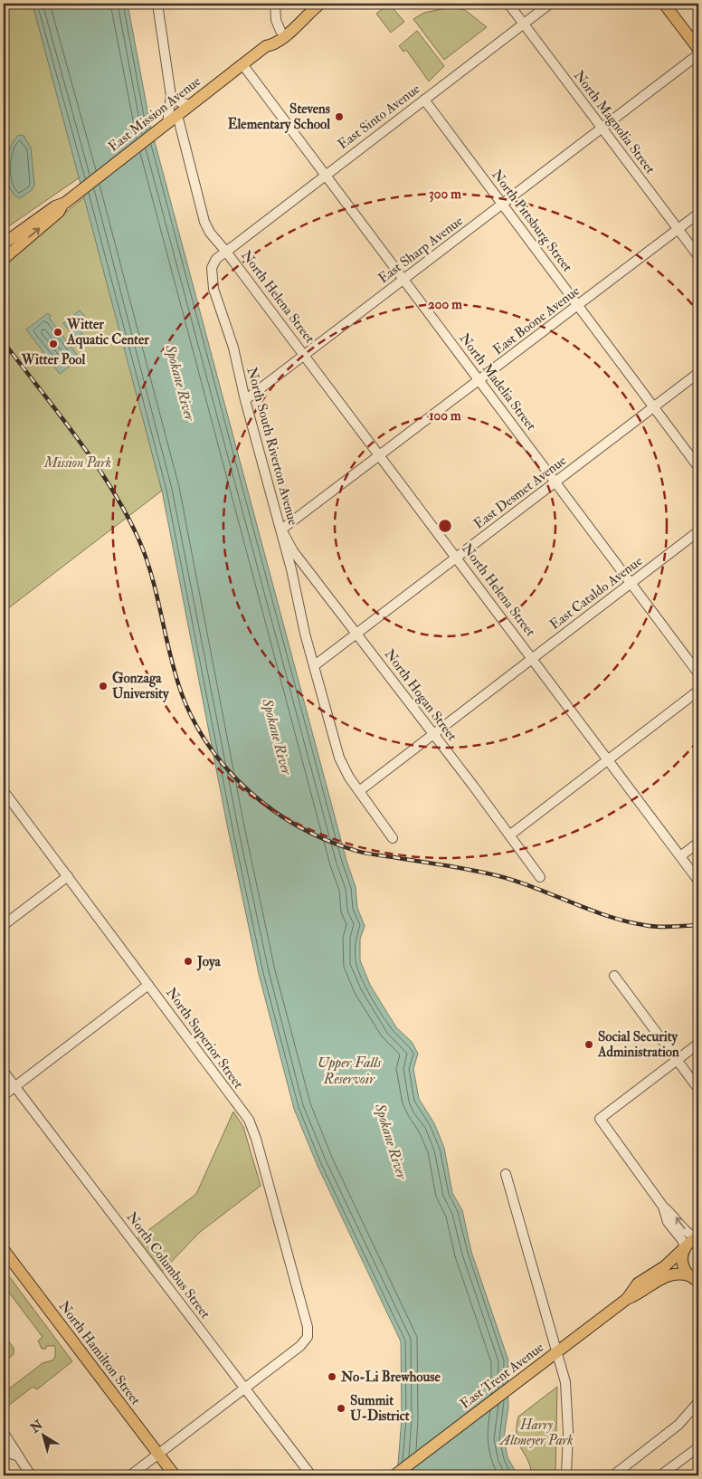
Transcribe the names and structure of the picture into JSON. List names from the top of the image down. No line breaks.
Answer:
{"streets":{"main road":["East Mission Avenue","North Hamilton Street","East Trent Avenue"],"street":["East Sinto Avenue","North Magnolia Street","North Pittsburg Street","East Sharp Avenue","North Helena Street","East Boone Avenue","North Madelia Street","North South Riverton Avenue","East Desmet Avenue","East Cataldo Avenue","North Hogan Street","North Superior Street","North Columbus Street"]},"crossings":[["East Mission Avenue","North Madelia Street"],["East Sinto Avenue","North Magnolia Street"],["East Sinto Avenue","North Pittsburg Street"],["East Sinto Avenue","North Helena Street"],["East Sinto Avenue","North Madelia Street"],["East Sinto Avenue","North South Riverton Avenue"],["North Magnolia Street","East Sharp Avenue"],["North Magnolia Street","East Boone Avenue"],["North Pittsburg Street","East Sharp Avenue"],["North Pittsburg Street","East Boone Avenue"],["North Pittsburg Street","East Desmet Avenue"],["East Sharp Avenue","North Helena Street"],["East Sharp Avenue","North Madelia Street"],["East Sharp Avenue","North South Riverton Avenue"],["North Helena Street","East Boone Avenue"],["North Helena Street","North South Riverton Avenue"],["North Helena Street","East Desmet Avenue"],["North Helena Street","East Cataldo Avenue"],["East Boone Avenue","North Madelia Street"],["East Boone Avenue","North South Riverton Avenue"],["East Boone Avenue","North Hogan Street"],["North Madelia Street","East Desmet Avenue"],["North Madelia Street","East Cataldo Avenue"],["North South Riverton Avenue","East Desmet Avenue"],["North South Riverton Avenue","East Cataldo Avenue"],["North South Riverton Avenue","North Hogan Street"],["East Desmet Avenue","North Hogan Street"],["East Cataldo Avenue","North Hogan Street"],["North Superior Street","North Columbus Street"]],"water":["Spokane River","Upper Falls Reservoir"],"parks":["Mission Park","Harry Altmeyer Park"],"places":["Stevens Elementary School","Witter Aquatic Center","Witter Pool","Gonzaga University","Joya","Social Security Administration","No-Li Brewhouse","Summit U-District"],"north":"top left","rings":["300 m","200 m","100 m"]}
